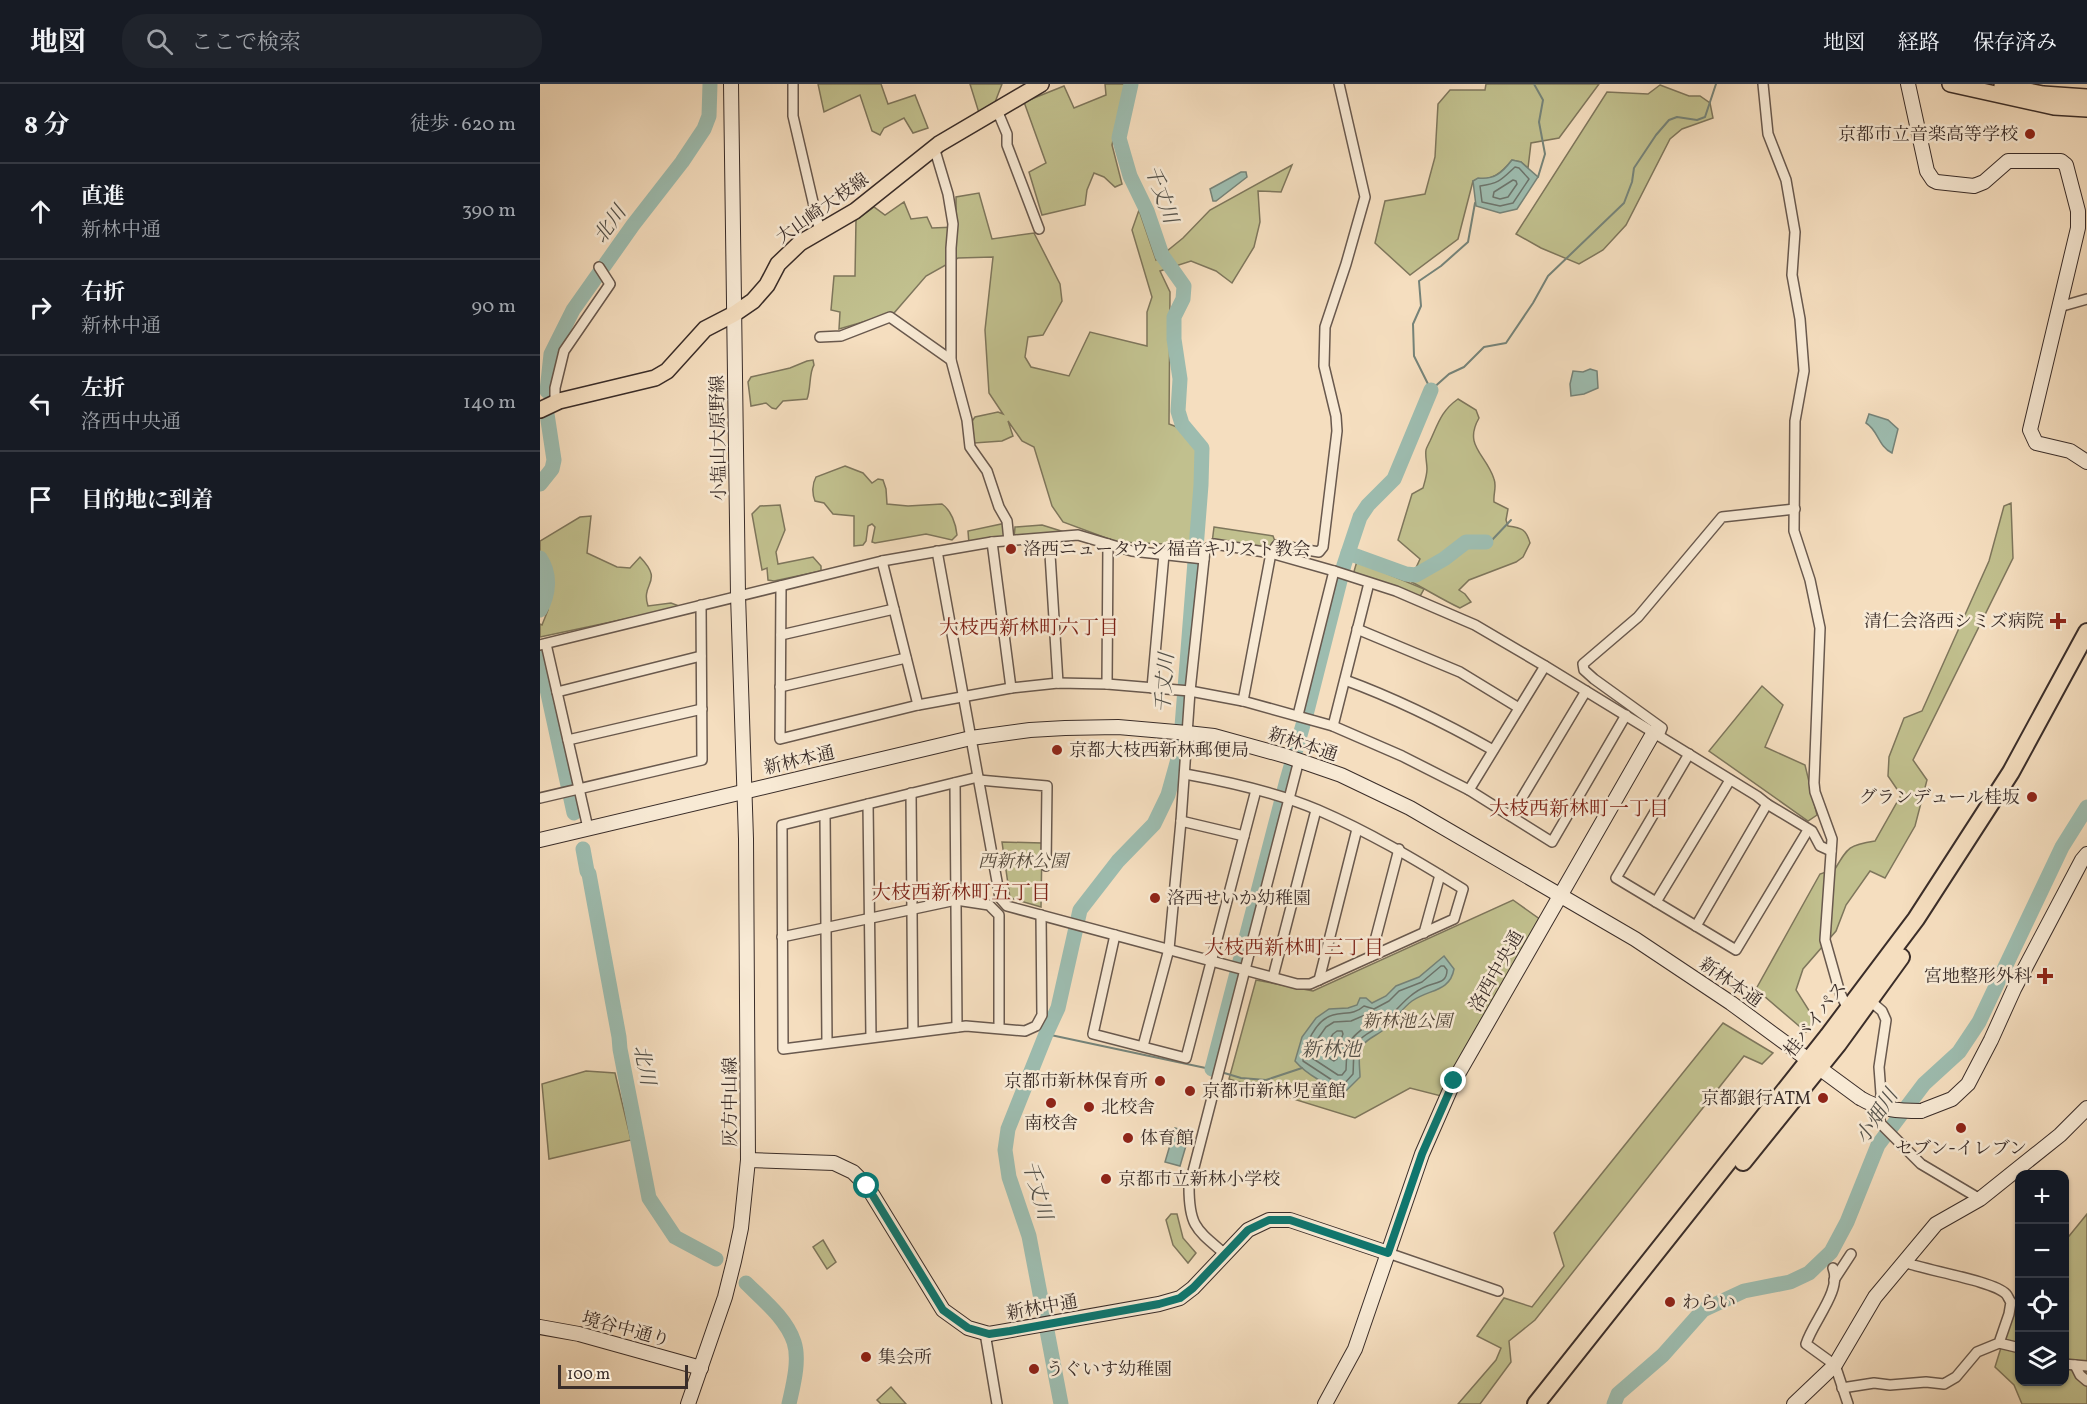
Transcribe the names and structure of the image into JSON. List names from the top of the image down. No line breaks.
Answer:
{"streets":{"highway":["桂バイパス"],"main road":["大山崎大枝線"],"street":["小塩山大原野線","新林本通","洛西中央通","灰方中山線","新林中通","境谷中通り"]},"crossings":[["大山崎大枝線","小塩山大原野線"],["小塩山大原野線","新林本通"],["小塩山大原野線","灰方中山線"],["新林本通","洛西中央通"],["新林本通","桂バイパス"],["新林本通","灰方中山線"],["洛西中央通","新林中通"],["灰方中山線","新林中通"],["灰方中山線","境谷中通り"]],"districts":["大枝西新林町六丁目","大枝西新林町一丁目","大枝西新林町五丁目","大枝西新林町三丁目"],"water":["千丈川","北川","新林池","小畑川"],"parks":["西新林公園","新林池公園"],"places":{"other":["京都市立音楽高等学校","洛西ニュータウン福音キリスト教会","京都大枝西新林郵便局","グランデュール桂坂","洛西せいか幼稚園","京都市新林保育所","京都市新林児童館","京都銀行ATM","南校舎","北校舎","セブン-イレブン","体育館","京都市立新林小学校","わらい","集会所","うぐいす幼稚園"],"health":["清仁会洛西シミズ病院","宮地整形外科"]},"scale_bar":"100 m","page":{"header":"地図","search":"ここで検索","nav":["地図","経路","保存済み"],"heading":["8 分","徒歩 · 620 m"],"list":[["直進","新林中通","390 m"],["右折","新林中通","90 m"],["左折","洛西中央通","140 m"],"目的地に到着"],"map_buttons":["+","−"],"scale":"100 m"}}
